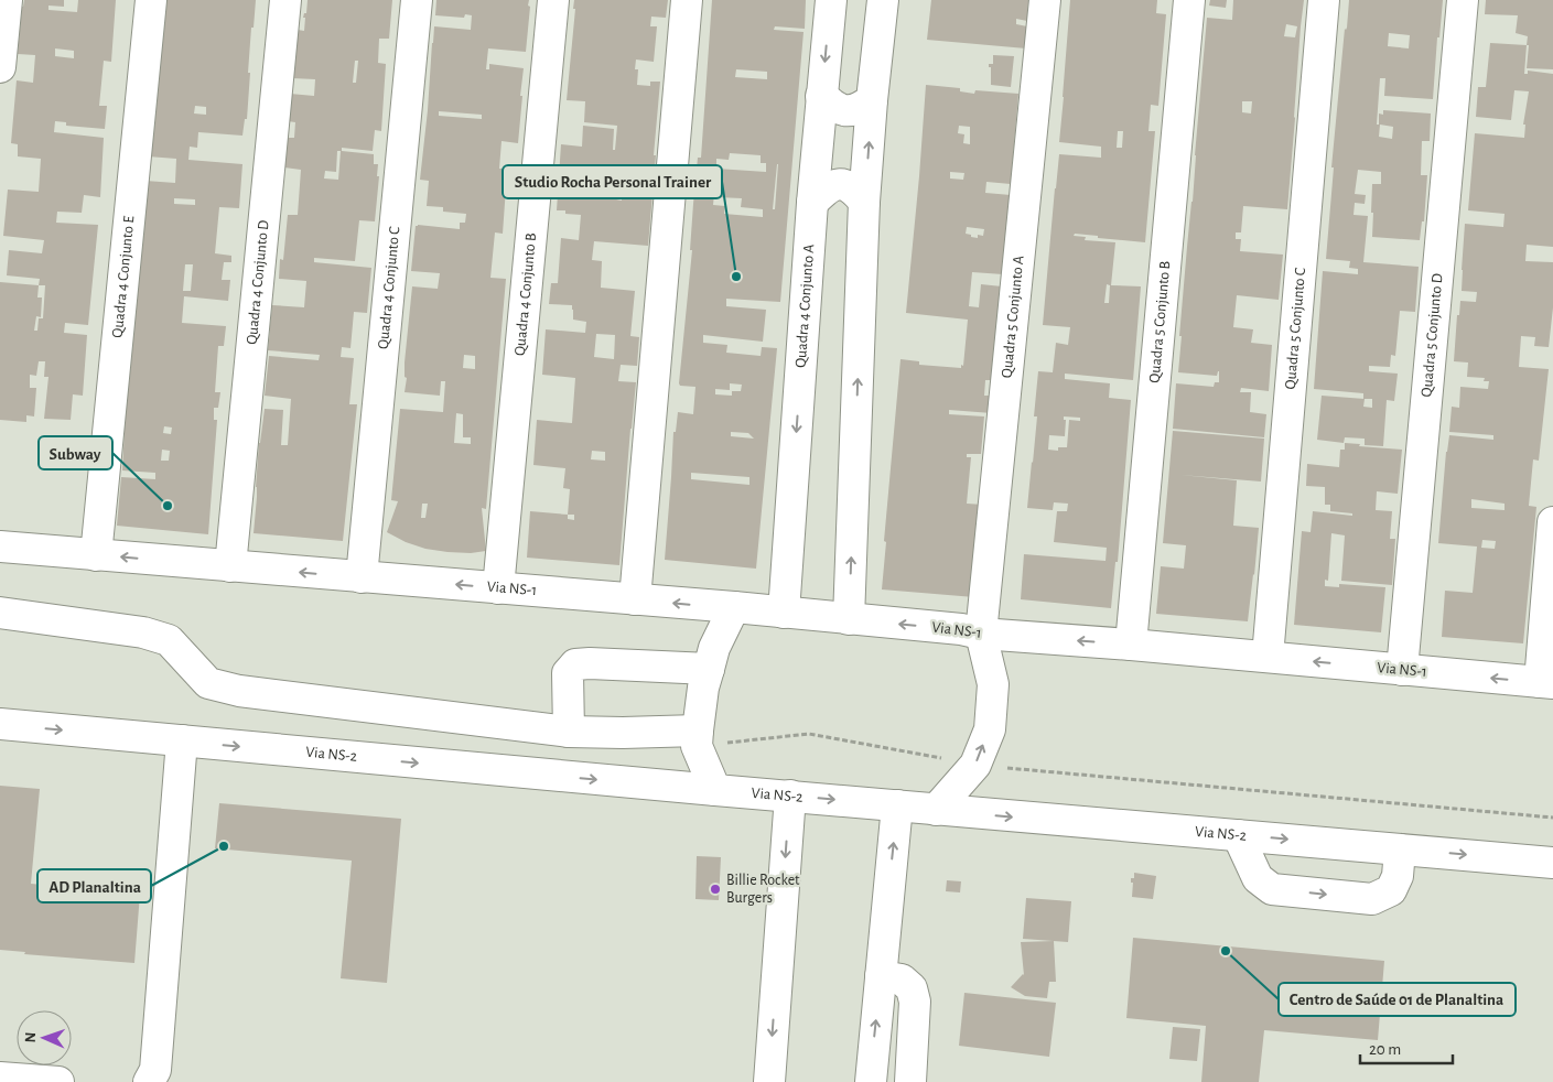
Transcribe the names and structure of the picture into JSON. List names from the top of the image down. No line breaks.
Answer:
{"streets":{"street":["Quadra 4 Conjunto E","Quadra 4 Conjunto D","Quadra 4 Conjunto C","Quadra 4 Conjunto B","Quadra 4 Conjunto A","Quadra 5 Conjunto A","Quadra 5 Conjunto B","Quadra 5 Conjunto C","Quadra 5 Conjunto D","Via NS-1","Via NS-2"]},"crossings":[["Quadra 4 Conjunto C","Via NS-1"],["Quadra 4 Conjunto B","Via NS-1"],["Quadra 4 Conjunto A","Via NS-1"],["Quadra 5 Conjunto A","Via NS-1"],["Quadra 5 Conjunto A","Via NS-2"],["Quadra 5 Conjunto B","Via NS-1"],["Quadra 5 Conjunto C","Via NS-1"],["Quadra 5 Conjunto D","Via NS-1"]],"one_way":["Via NS-1"],"places":["Studio Rocha Personal Trainer","Subway","AD Planaltina","Billie Rocket Burgers","Centro de Saúde 01 de Planaltina"],"scale_bar":"20 m","north":"left"}
